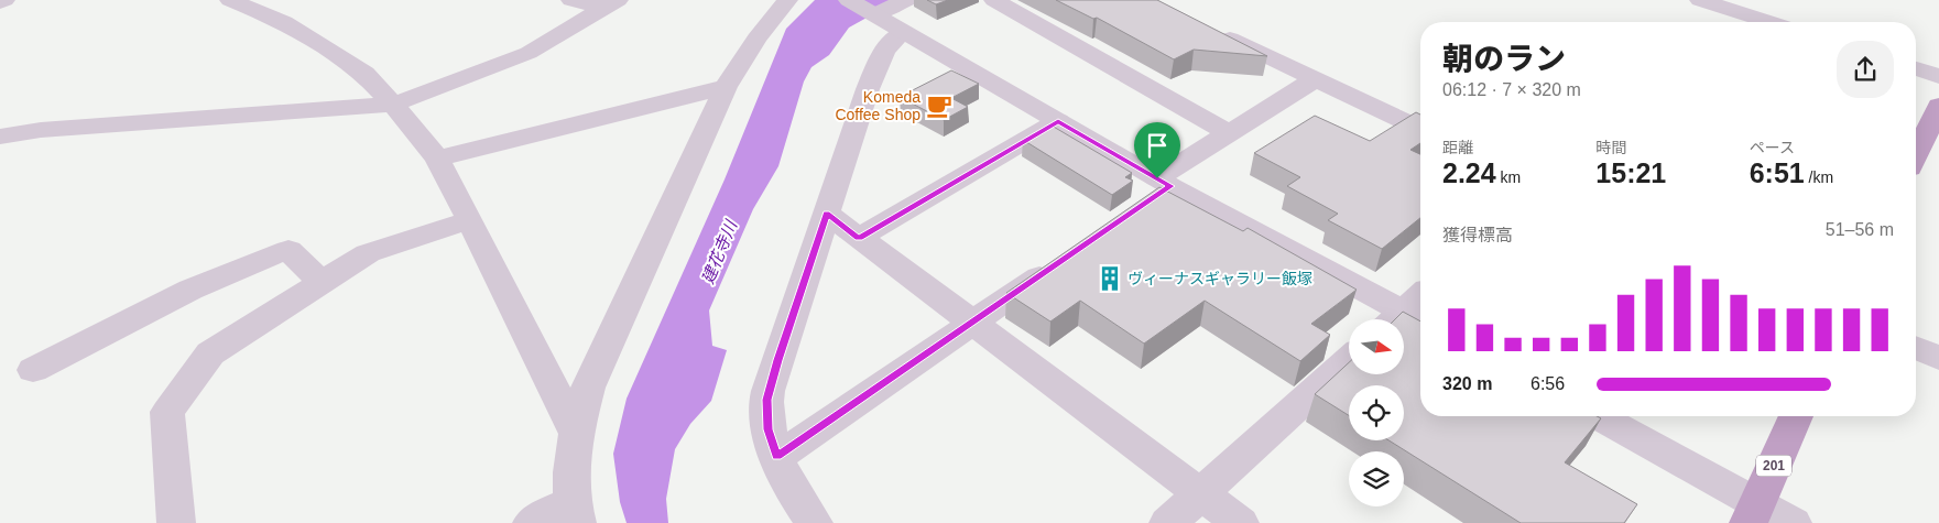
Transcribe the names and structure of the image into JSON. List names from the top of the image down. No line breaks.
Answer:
{"streets":{"highway":["201"]},"water":["建花寺川"],"places":{"cafe":["Komeda Coffee Shop"],"building":["ヴィーナスギャラリー飯塚"]},"north":"right","page":{"heading":["朝のラン","06:12 · 7 × 320 m"],"stats":[["距離","2.24 km"],["時間","15:21"],["ペース","6:51 /km"]],"chart":["獲得標高","51–56 m"],"list":[{"name":"320 m","note":"6:56"}]}}
